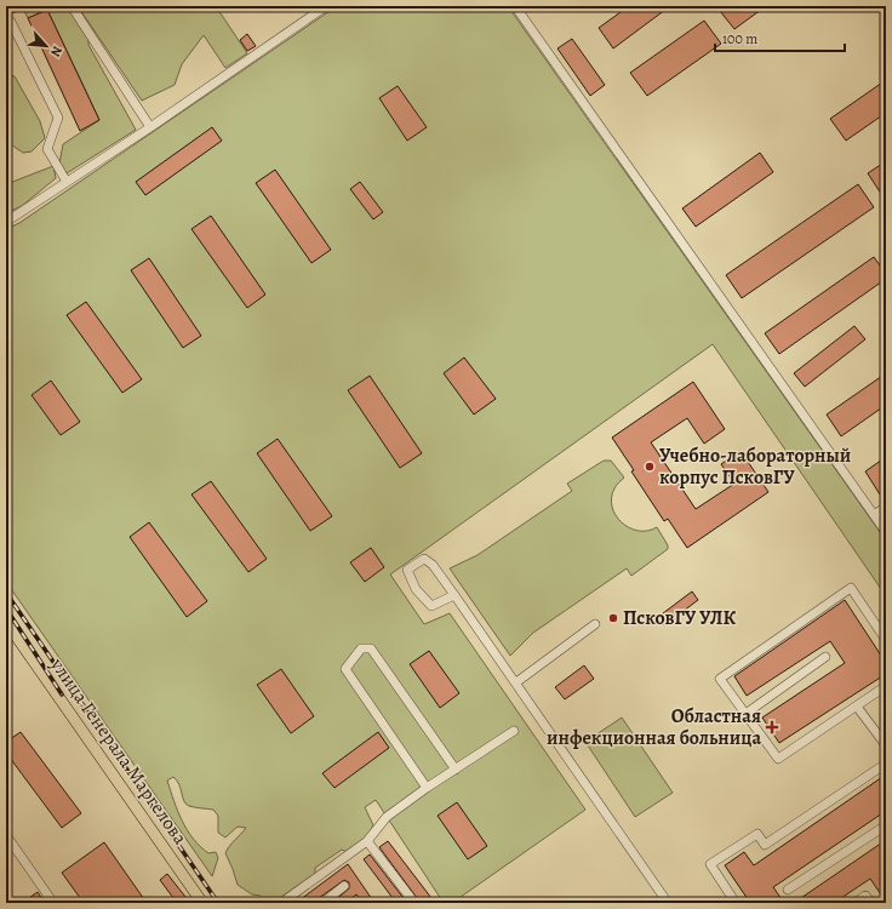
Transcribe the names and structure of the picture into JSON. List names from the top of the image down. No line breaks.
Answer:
{"streets":{"main road":["улица Генерала Маргелова"]},"places":{"other":["Учебно-лабораторный корпус ПсковГУ","ПсковГУ УЛК"],"health":["Областная инфекционная больница"]},"scale_bar":"100 m","north":"bottom right"}
